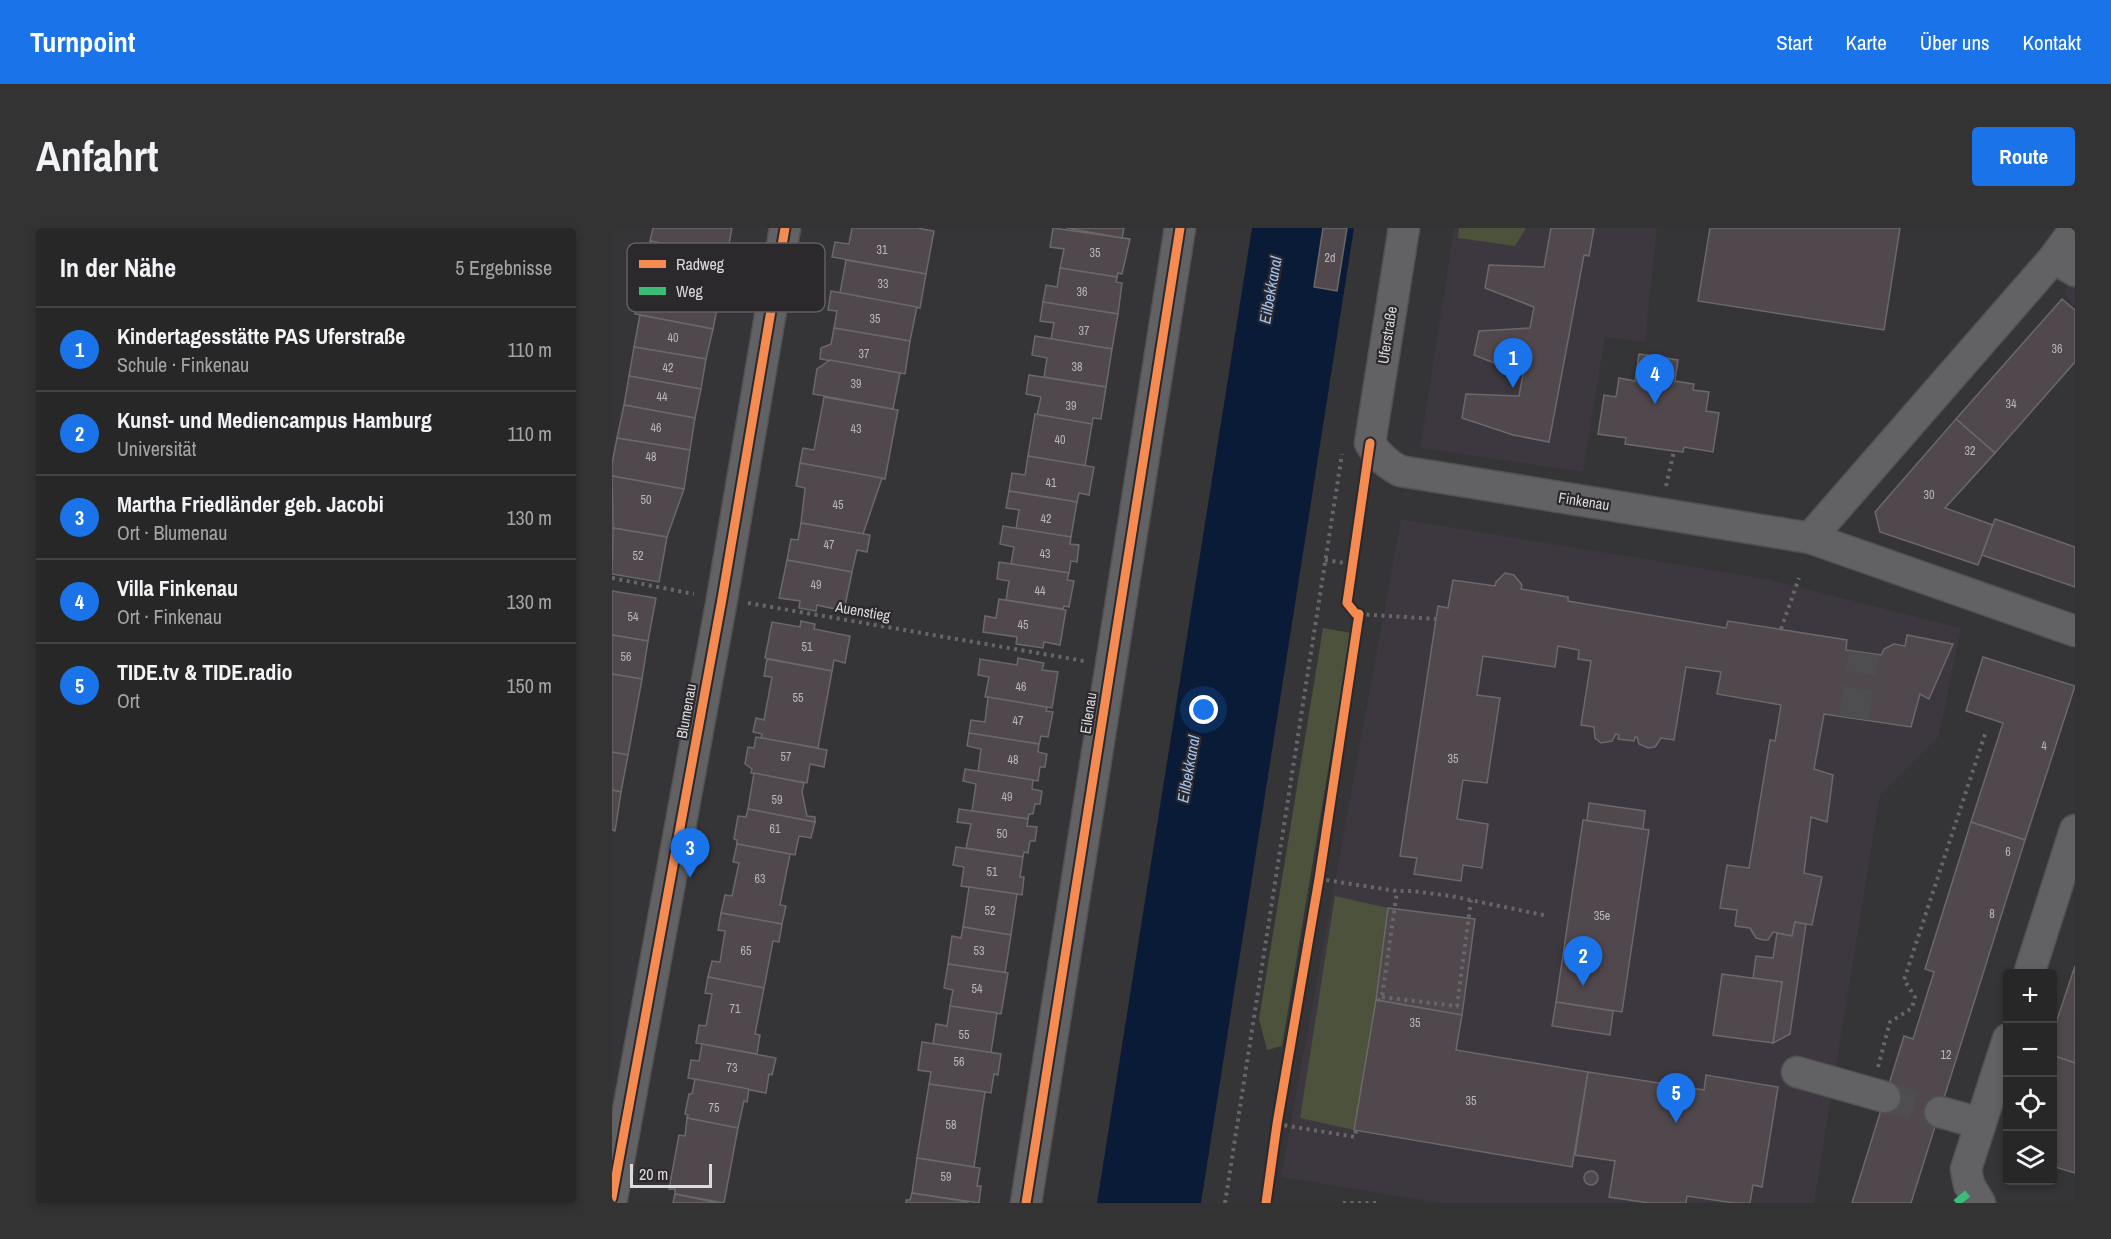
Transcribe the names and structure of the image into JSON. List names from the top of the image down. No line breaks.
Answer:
{"streets":{"street":["Uferstraße","Finkenau","Blumenau","Eilenau"],"path":["Auenstieg"]},"crossings":[["Uferstraße","Finkenau"],["Auenstieg","Blumenau"],["Auenstieg","Eilenau"]],"water":["Eilbekkanal"],"house_numbers":["31","35","2d","33","36","35","37","40","36","37","38","42","39","44","34","39","46","43","40","32","48","41","30","50","45","42","47","43","52","49","44","54","45","51","56","46","55","47","4","57","35","48","49","59","61","50","6","51","63","52","8","35e","65","53","54","71","35","55","12","56","73","35","75","58","59"],"legend":["Radweg","Weg"],"scale_bar":"20 m","page":{"header":"Turnpoint","nav":["Start","Karte","Über uns","Kontakt"],"buttons":"Route","title":"Anfahrt","heading":["In der Nähe","5 Ergebnisse"],"list":[{"mark":"1","name":"Kindertagesstätte PAS Uferstraße","note":"Schule · Finkenau","value":"110 m"},{"mark":"2","name":"Kunst- und Mediencampus Hamburg","note":"Universität","value":"110 m"},{"mark":"3","name":"Martha Friedländer geb. Jacobi","note":"Ort · Blumenau","value":"130 m"},{"mark":"4","name":"Villa Finkenau","note":"Ort · Finkenau","value":"130 m"},{"mark":"5","name":"TIDE.tv & TIDE.radio","note":"Ort","value":"150 m"}],"pins":["1","4","3","2","5"],"map_buttons":["+","−"],"scale":"20 m"}}
